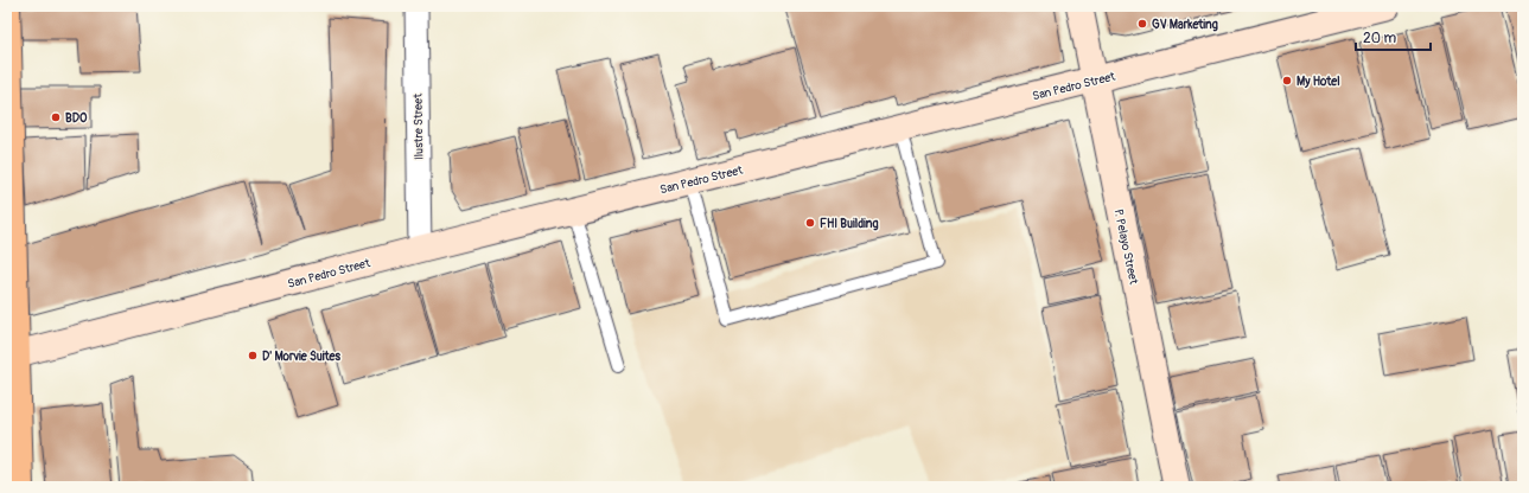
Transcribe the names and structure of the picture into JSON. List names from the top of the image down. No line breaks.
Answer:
{"streets":{"main road":["San Pedro Street","P. Pelayo Street"],"street":["Ilustre Street"]},"crossings":[["San Pedro Street","Ilustre Street"],["San Pedro Street","P. Pelayo Street"]],"places":["GV Marketing","My Hotel","BDO","FHI Building","D' Morvie Suites"],"scale_bar":"20 m"}
